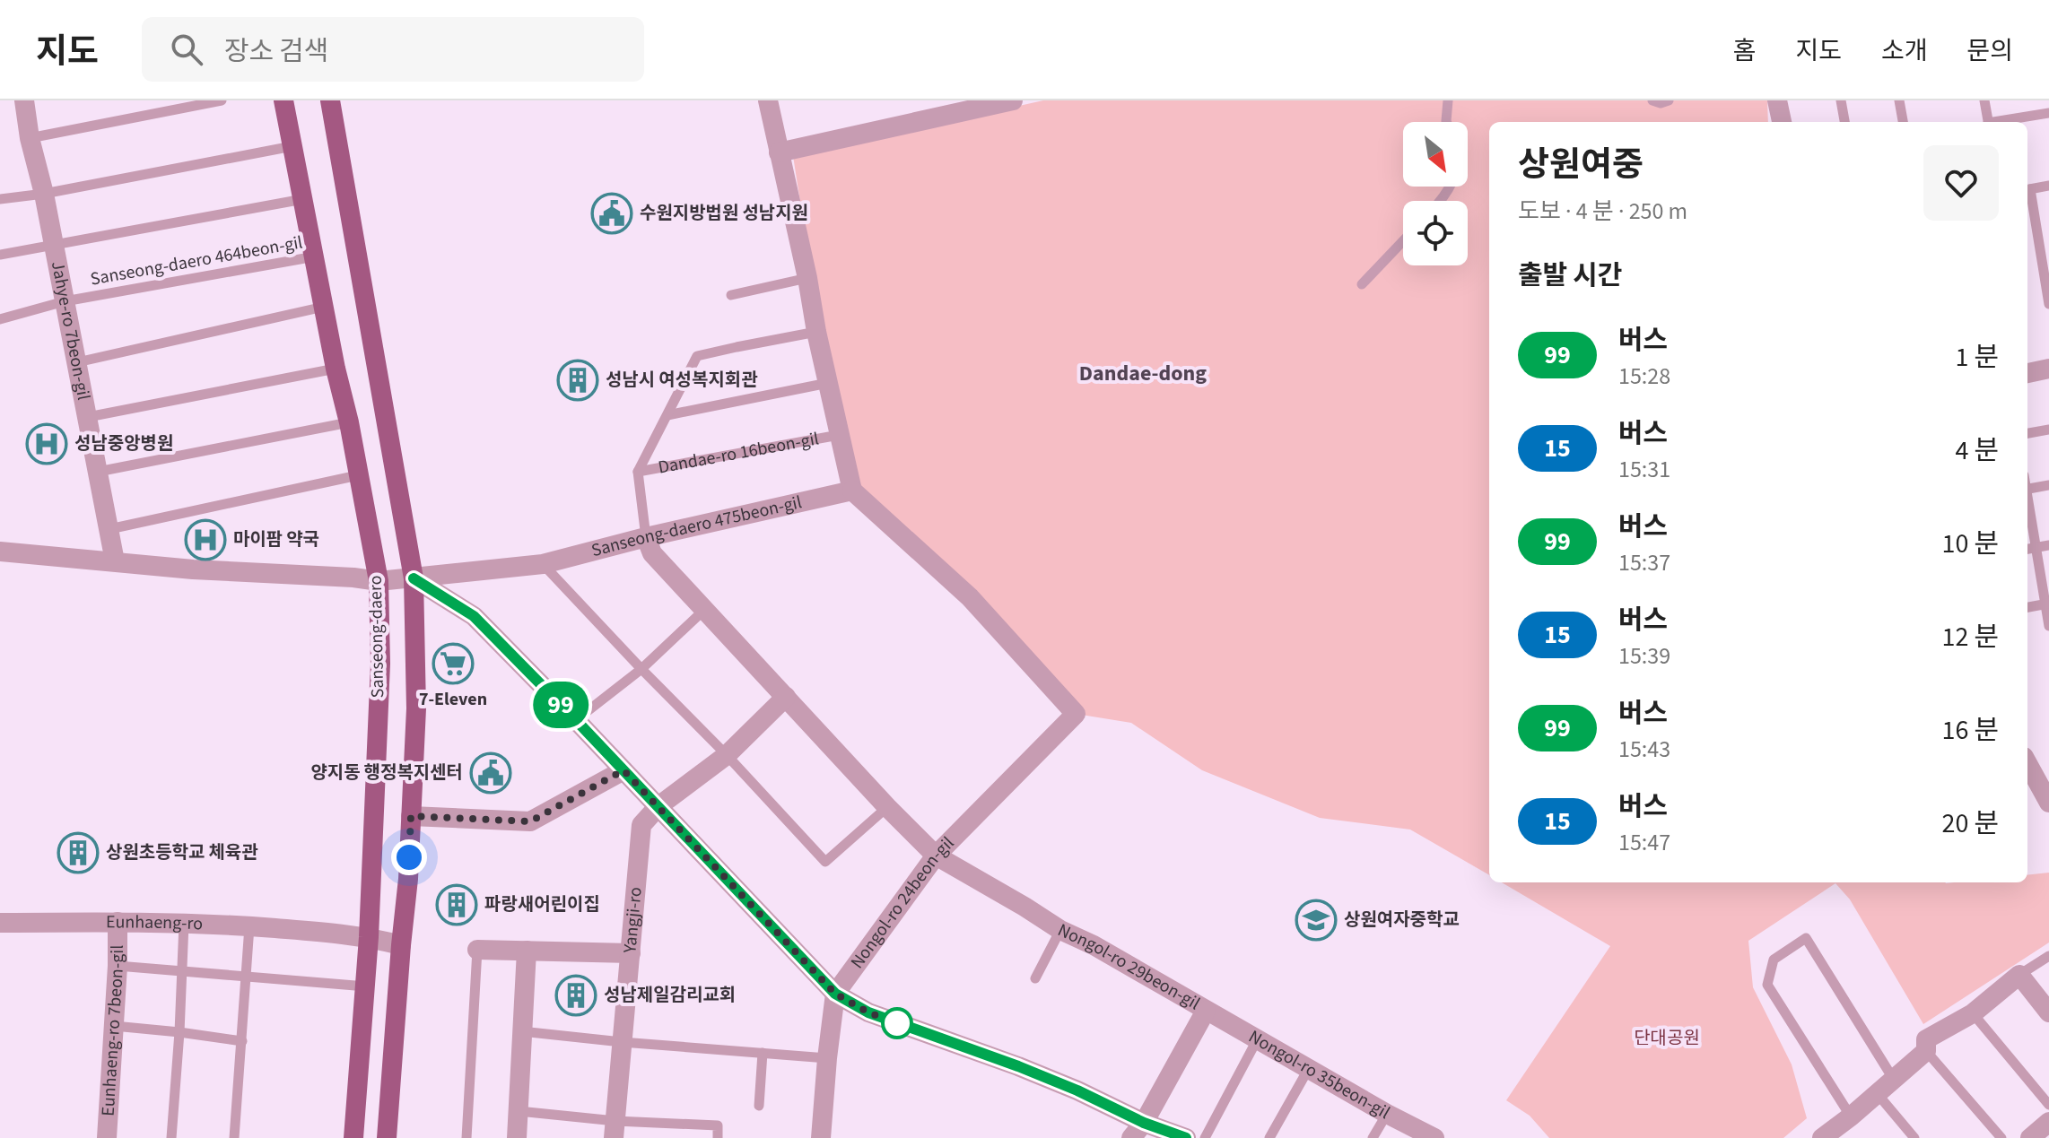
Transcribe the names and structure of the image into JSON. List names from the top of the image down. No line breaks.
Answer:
{"streets":{"main road":["Sanseong-daero"],"street":["Jahye-ro 7beon-gil","Dandae-ro 16beon-gil","Sanseong-daero 475beon-gil","Nongol-ro 24beon-gil","Yangji-ro","Eunhaeng-ro","Nongol-ro 29beon-gil","Eunhaeng-ro 7beon-gil","Nongol-ro 35beon-gil"],"lane":["Sanseong-daero 464beon-gil"]},"crossings":[["Sanseong-daero 464beon-gil","Jahye-ro 7beon-gil"],["Sanseong-daero 464beon-gil","Sanseong-daero"],["Jahye-ro 7beon-gil","Sanseong-daero 475beon-gil"],["Dandae-ro 16beon-gil","Sanseong-daero 475beon-gil"],["Dandae-ro 16beon-gil","Nongol-ro 24beon-gil"],["Sanseong-daero 475beon-gil","Sanseong-daero"],["Sanseong-daero 475beon-gil","Nongol-ro 24beon-gil"],["Sanseong-daero","Eunhaeng-ro"],["Eunhaeng-ro","Eunhaeng-ro 7beon-gil"],["Nongol-ro 29beon-gil","Nongol-ro 35beon-gil"]],"districts":["Dandae-dong"],"parks":["단대공원"],"places":{"public building":["수원지방법원 성남지원","양지동 행정복지센터"],"building":["성남시 여성복지회관","상원초등학교 체육관","파랑새어린이집","성남제일감리교회"],"hospital":["성남중앙병원","마이팜 약국"],"supermarket":["7-Eleven"],"school or university":["상원여자중학교"]},"lines":["bus line 99"],"north":"bottom right","page":{"header":"지도","search":"장소 검색","nav":["홈","지도","소개","문의"],"on_map":"99","heading":[["상원여중","도보 · 4 분 · 250 m"],"출발 시간"],"list":[{"mark":"99","name":"버스","note":"15:28","value":"1 분"},{"mark":"15","name":"버스","note":"15:31","value":"4 분"},{"mark":"99","name":"버스","note":"15:37","value":"10 분"},{"mark":"15","name":"버스","note":"15:39","value":"12 분"},{"mark":"99","name":"버스","note":"15:43","value":"16 분"},{"mark":"15","name":"버스","note":"15:47","value":"20 분"}]}}
